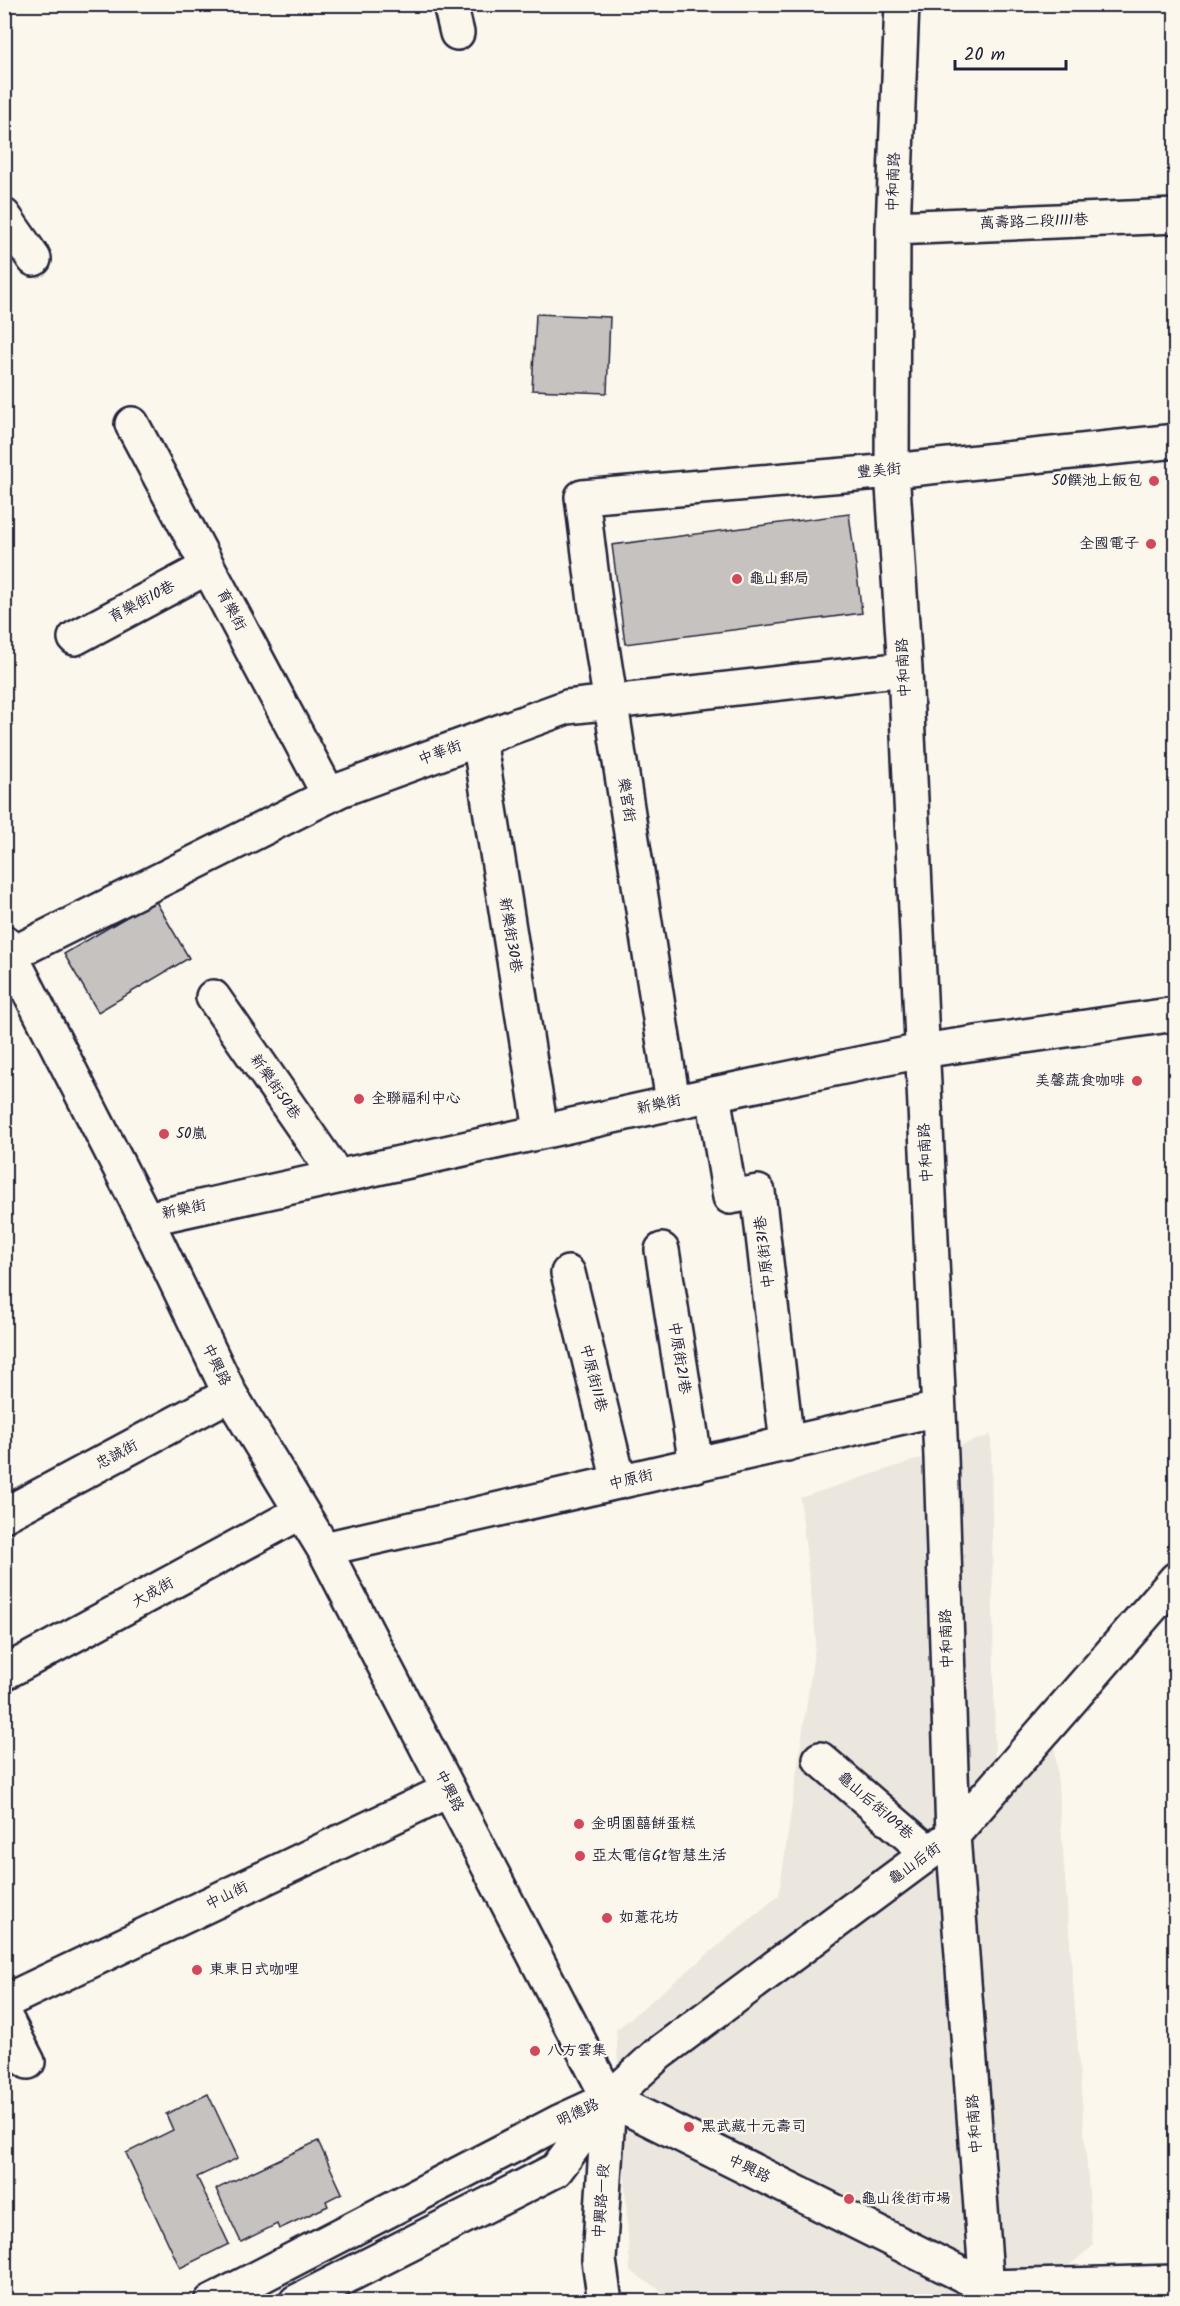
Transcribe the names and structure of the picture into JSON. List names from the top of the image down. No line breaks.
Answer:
{"streets":{"street":["中和南路","萬壽路二段1111巷","豐美街","育樂街10巷","育樂街","中華街","樂宮街","新樂街30巷","新樂街50巷","新樂街","中原街31巷","中原街21巷","中興路","中原街11巷","忠誠街","中原街","大成街","龜山后街109巷","龜山后街","中山街","明德路","中興路一段"]},"crossings":[["中和南路","萬壽路二段1111巷"],["中和南路","豐美街"],["中和南路","中華街"],["中和南路","新樂街"],["中和南路","中興路"],["中和南路","中原街"],["中和南路","龜山后街109巷"],["中和南路","龜山后街"],["豐美街","樂宮街"],["育樂街10巷","育樂街"],["育樂街","中華街"],["中華街","樂宮街"],["中華街","新樂街30巷"],["中華街","中興路"],["樂宮街","新樂街"],["新樂街30巷","新樂街"],["新樂街50巷","新樂街"],["新樂街","中原街31巷"],["新樂街","中興路"],["中原街31巷","中原街"],["中原街21巷","中原街"],["中興路","忠誠街"],["中興路","中原街"],["中興路","大成街"],["中興路","龜山后街"],["中興路","中山街"],["中興路","明德路"],["中興路","中興路一段"],["中原街11巷","中原街"],["龜山后街109巷","龜山后街"],["龜山后街","明德路"],["龜山后街","中興路一段"],["明德路","中興路一段"]],"places":["50饌池上飯包","全國電子","龜山郵局","美馨蔬食咖啡","全聯福利中心","50嵐","金明園囍餅蛋糕","亞太電信Gt智慧生活","如薏花坊","東東日式咖哩","八方雲集","黑武藏十元壽司","龜山後街市場"],"scale_bar":"20 m"}
